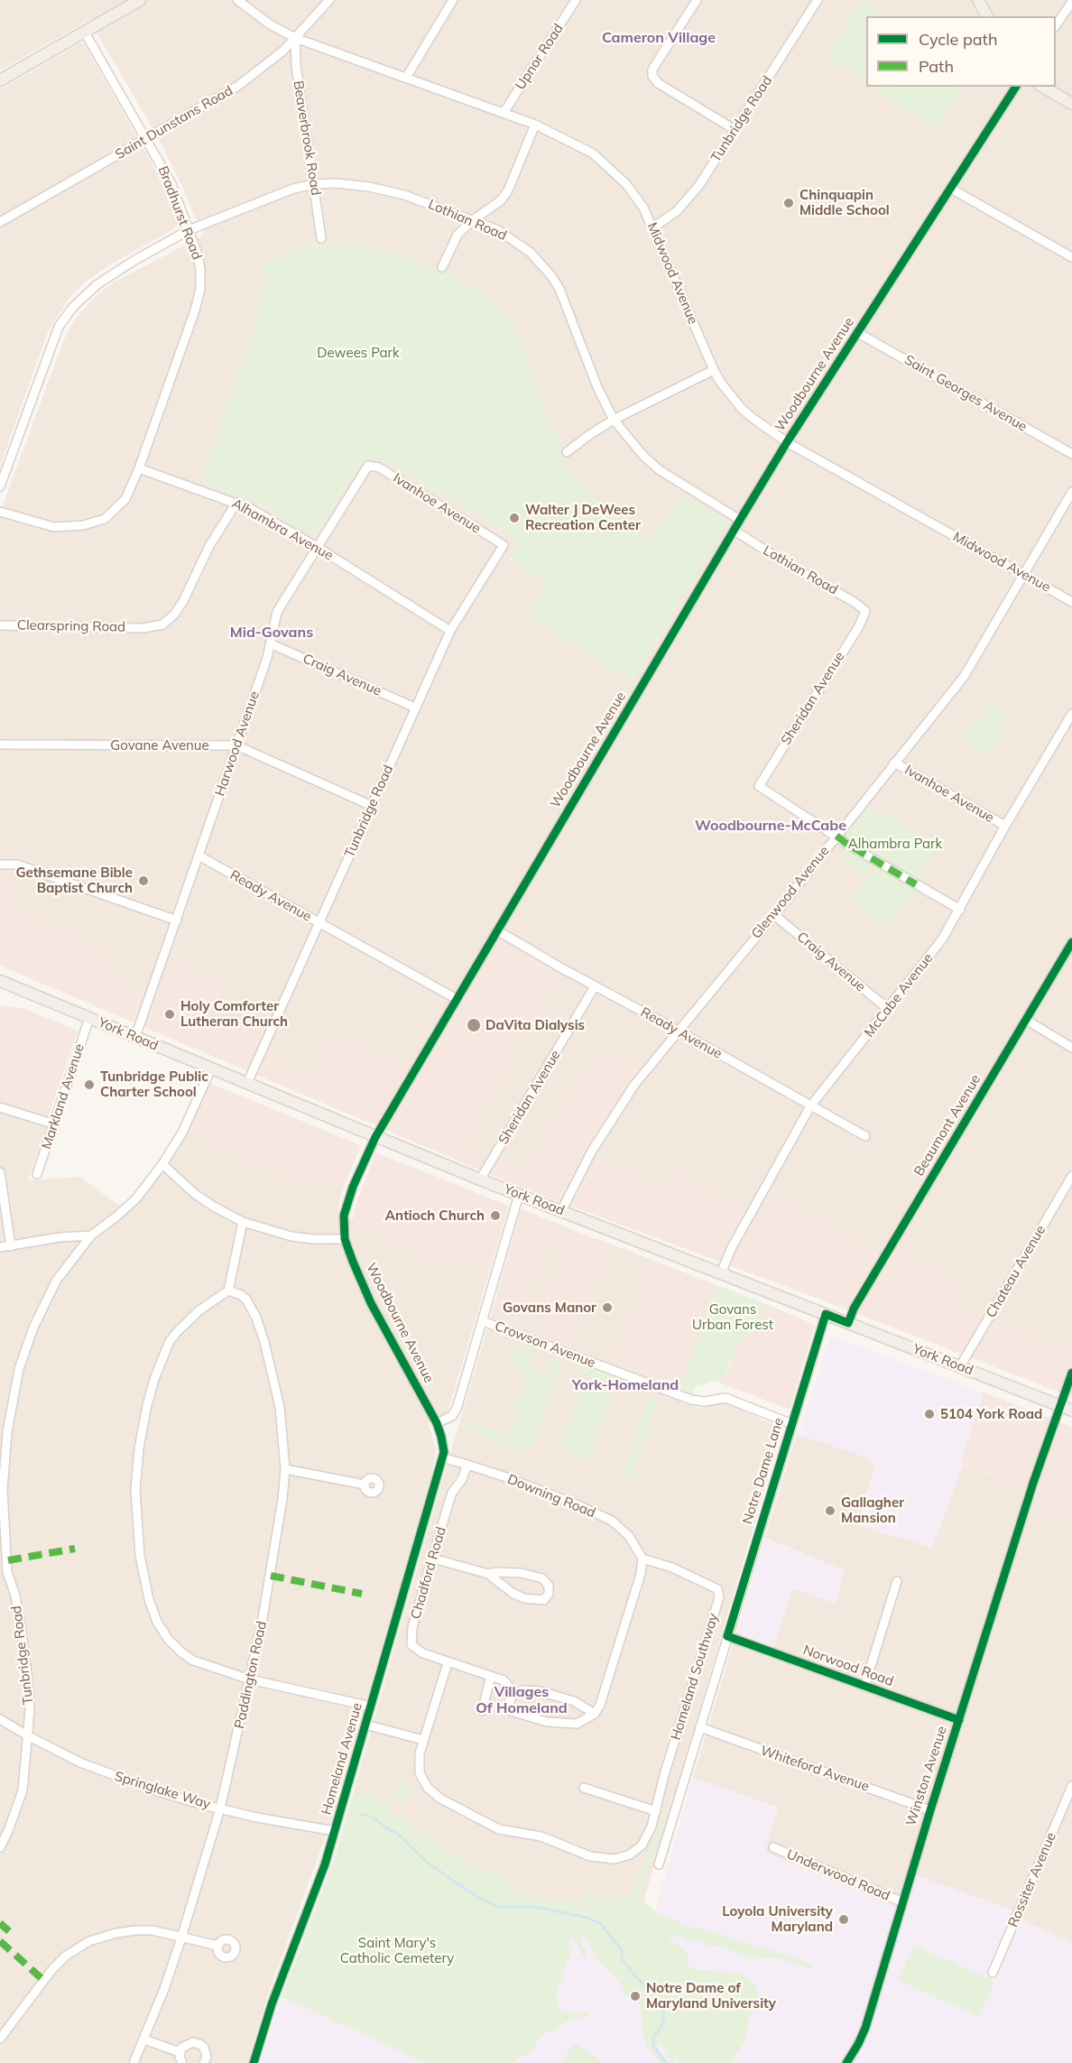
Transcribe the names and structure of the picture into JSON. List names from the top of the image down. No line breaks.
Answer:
{"streets":{"main road":["York Road"],"street":["Upnor Road","Tunbridge Road","Saint Dunstans Road","Beaverbrook Road","Bradhurst Road","Lothian Road","Midwood Avenue","Woodbourne Avenue","Saint Georges Avenue","Ivanhoe Avenue","Alhambra Avenue","Clearspring Road","Craig Avenue","Sheridan Avenue","Harwood Avenue","Govane Avenue","Glenwood Avenue","Ready Avenue","McCabe Avenue","Markland Avenue","Beaumont Avenue","Chateau Avenue","Crowson Avenue","Notre Dame Lane","Downing Road","Chadford Road","Norwood Road","Paddington Road","Homeland Southway","Homeland Avenue","Whiteford Avenue","Winston Avenue","Springlake Way","Underwood Road","Rossiter Avenue"]},"crossings":[["Upnor Road","Midwood Avenue"],["Tunbridge Road","Midwood Avenue"],["Tunbridge Road","Ivanhoe Avenue"],["Tunbridge Road","Alhambra Avenue"],["Tunbridge Road","Craig Avenue"],["Tunbridge Road","Govane Avenue"],["Tunbridge Road","Ready Avenue"],["Tunbridge Road","York Road"],["Tunbridge Road","Springlake Way"],["Saint Dunstans Road","Beaverbrook Road"],["Saint Dunstans Road","Bradhurst Road"],["Saint Dunstans Road","Midwood Avenue"],["Beaverbrook Road","Lothian Road"],["Beaverbrook Road","Midwood Avenue"],["Bradhurst Road","Lothian Road"],["Bradhurst Road","Alhambra Avenue"],["Lothian Road","Woodbourne Avenue"],["Lothian Road","Sheridan Avenue"],["Midwood Avenue","Woodbourne Avenue"],["Midwood Avenue","Glenwood Avenue"],["Woodbourne Avenue","Saint Georges Avenue"],["Woodbourne Avenue","Ready Avenue"],["Woodbourne Avenue","York Road"],["Woodbourne Avenue","Downing Road"],["Woodbourne Avenue","Homeland Avenue"],["Ivanhoe Avenue","Harwood Avenue"],["Ivanhoe Avenue","Glenwood Avenue"],["Ivanhoe Avenue","McCabe Avenue"],["Alhambra Avenue","Clearspring Road"],["Alhambra Avenue","Harwood Avenue"],["Craig Avenue","Harwood Avenue"],["Craig Avenue","Glenwood Avenue"],["Craig Avenue","McCabe Avenue"],["Sheridan Avenue","Glenwood Avenue"],["Sheridan Avenue","Ready Avenue"],["Sheridan Avenue","York Road"],["Harwood Avenue","Govane Avenue"],["Harwood Avenue","Ready Avenue"],["Harwood Avenue","York Road"],["Glenwood Avenue","Ready Avenue"],["Glenwood Avenue","York Road"],["Ready Avenue","McCabe Avenue"],["McCabe Avenue","York Road"],["York Road","Markland Avenue"],["York Road","Beaumont Avenue"],["York Road","Chateau Avenue"],["York Road","Notre Dame Lane"],["York Road","Winston Avenue"],["Crowson Avenue","Notre Dame Lane"],["Notre Dame Lane","Norwood Road"],["Notre Dame Lane","Whiteford Avenue"],["Downing Road","Chadford Road"],["Downing Road","Homeland Southway"],["Downing Road","Homeland Avenue"],["Chadford Road","Homeland Southway"],["Norwood Road","Winston Avenue"],["Paddington Road","Springlake Way"],["Homeland Avenue","Springlake Way"],["Whiteford Avenue","Winston Avenue"],["Winston Avenue","Underwood Road"]],"districts":["Cameron Village","Mid-Govans","Woodbourne-McCabe","York-Homeland","Villages Of Homeland"],"parks":["Dewees Park","Alhambra Park","Govans Urban Forest","Saint Mary's Catholic Cemetery"],"places":["Chinquapin Middle School","Walter J DeWees Recreation Center","Gethsemane Bible Baptist Church","Holy Comforter Lutheran Church","DaVita Dialysis","Tunbridge Public Charter School","Antioch Church","Govans Manor","5104 York Road","Gallagher Mansion","Loyola University Maryland","Notre Dame of Maryland University"],"legend":["Cycle path","Path"]}
